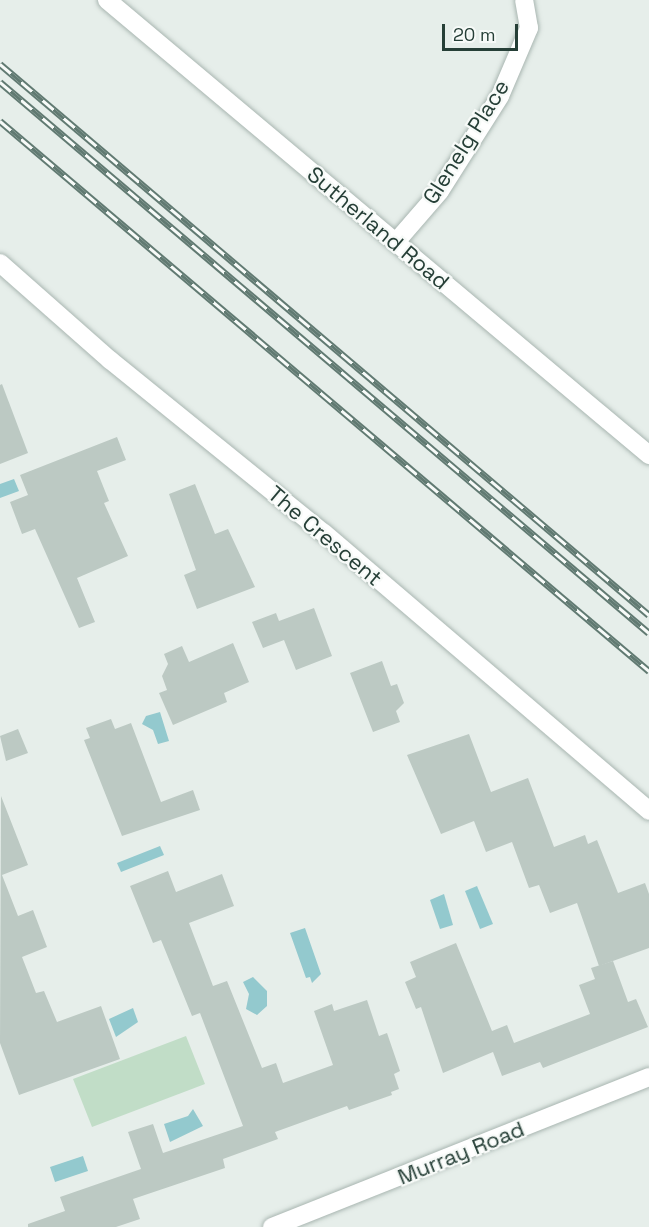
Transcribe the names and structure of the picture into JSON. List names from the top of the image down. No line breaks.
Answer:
{"streets":{"street":["Glenelg Place","Sutherland Road","The Crescent","Murray Road"]},"crossings":[["Glenelg Place","Sutherland Road"]],"scale_bar":"20 m"}
